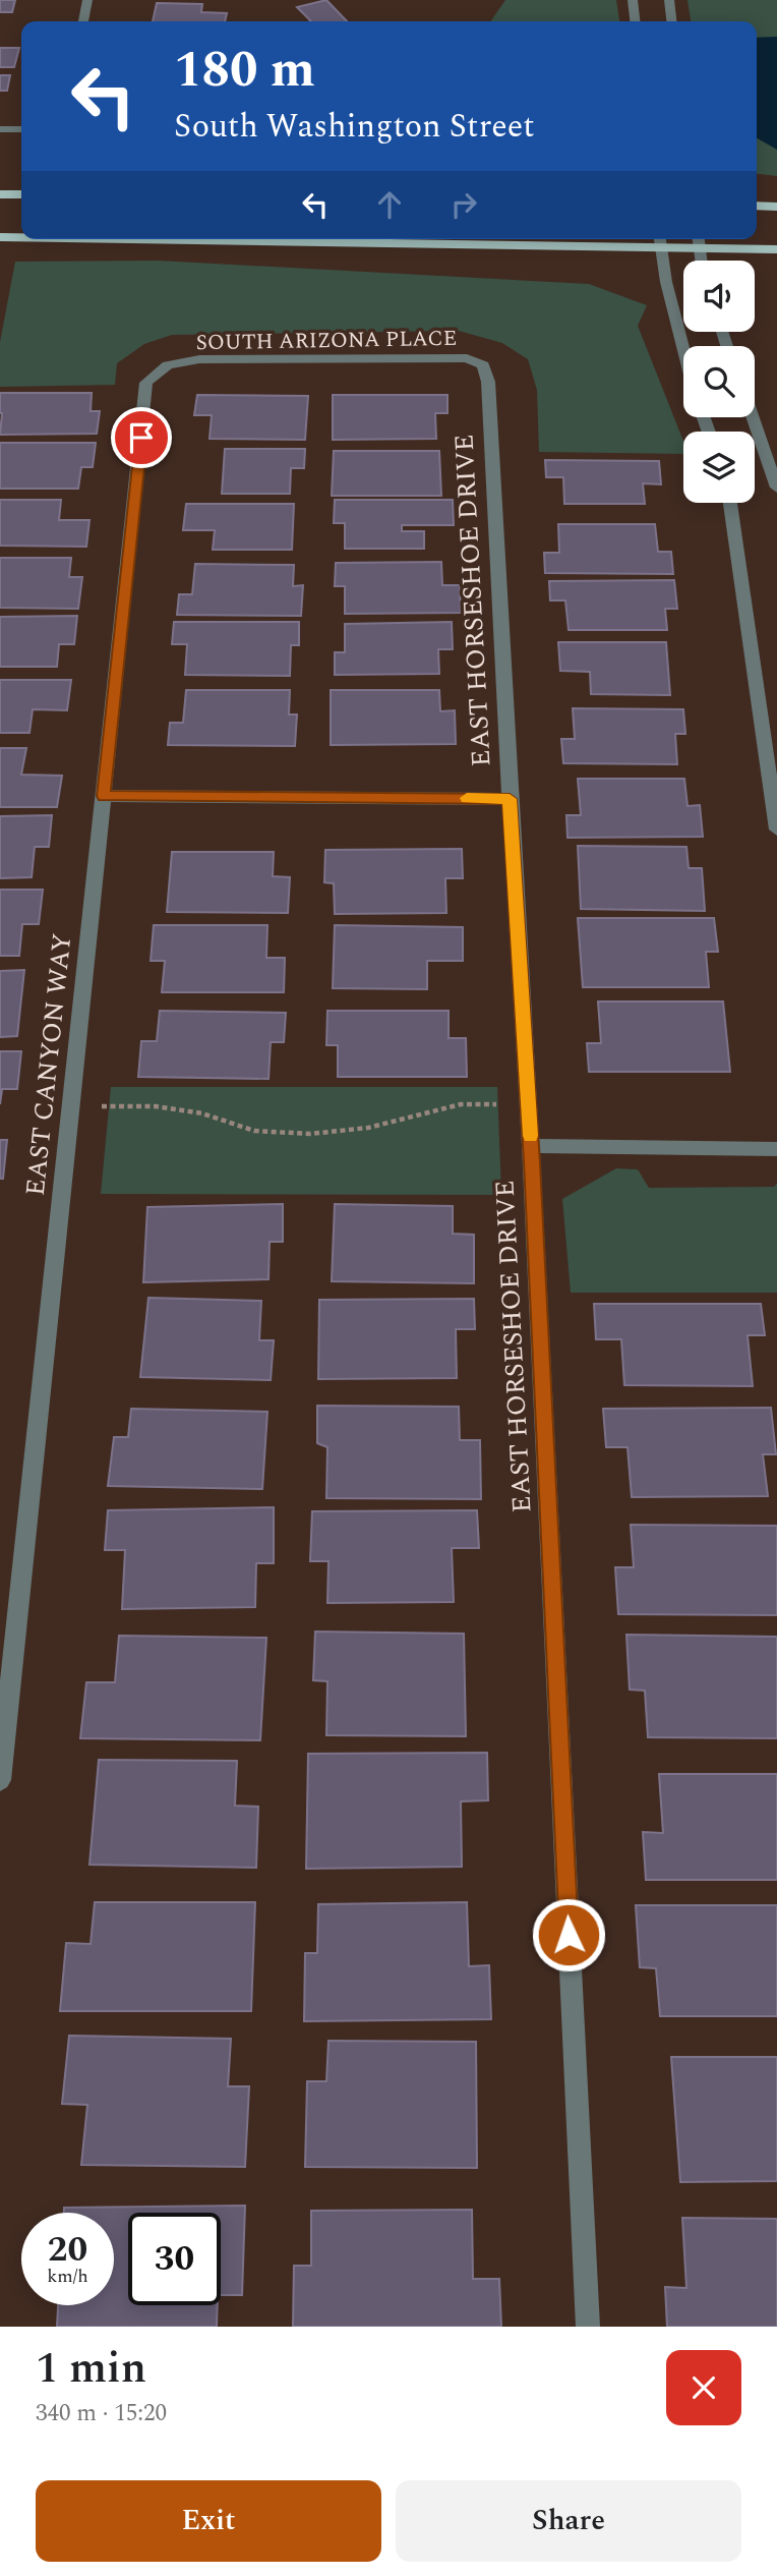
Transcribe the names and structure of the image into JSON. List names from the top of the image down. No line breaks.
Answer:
{"streets":{"street":["SOUTH ARIZONA PLACE","EAST HORSESHOE DRIVE","EAST CANYON WAY"]},"crossings":[["SOUTH ARIZONA PLACE","EAST HORSESHOE DRIVE"],["SOUTH ARIZONA PLACE","EAST CANYON WAY"]],"page":{"turn":["180 m","South Washington Street"],"speed":"20 km/h","limit":"30","heading":["1 min","340 m · 15:20"],"buttons":["Exit","Share"]}}
